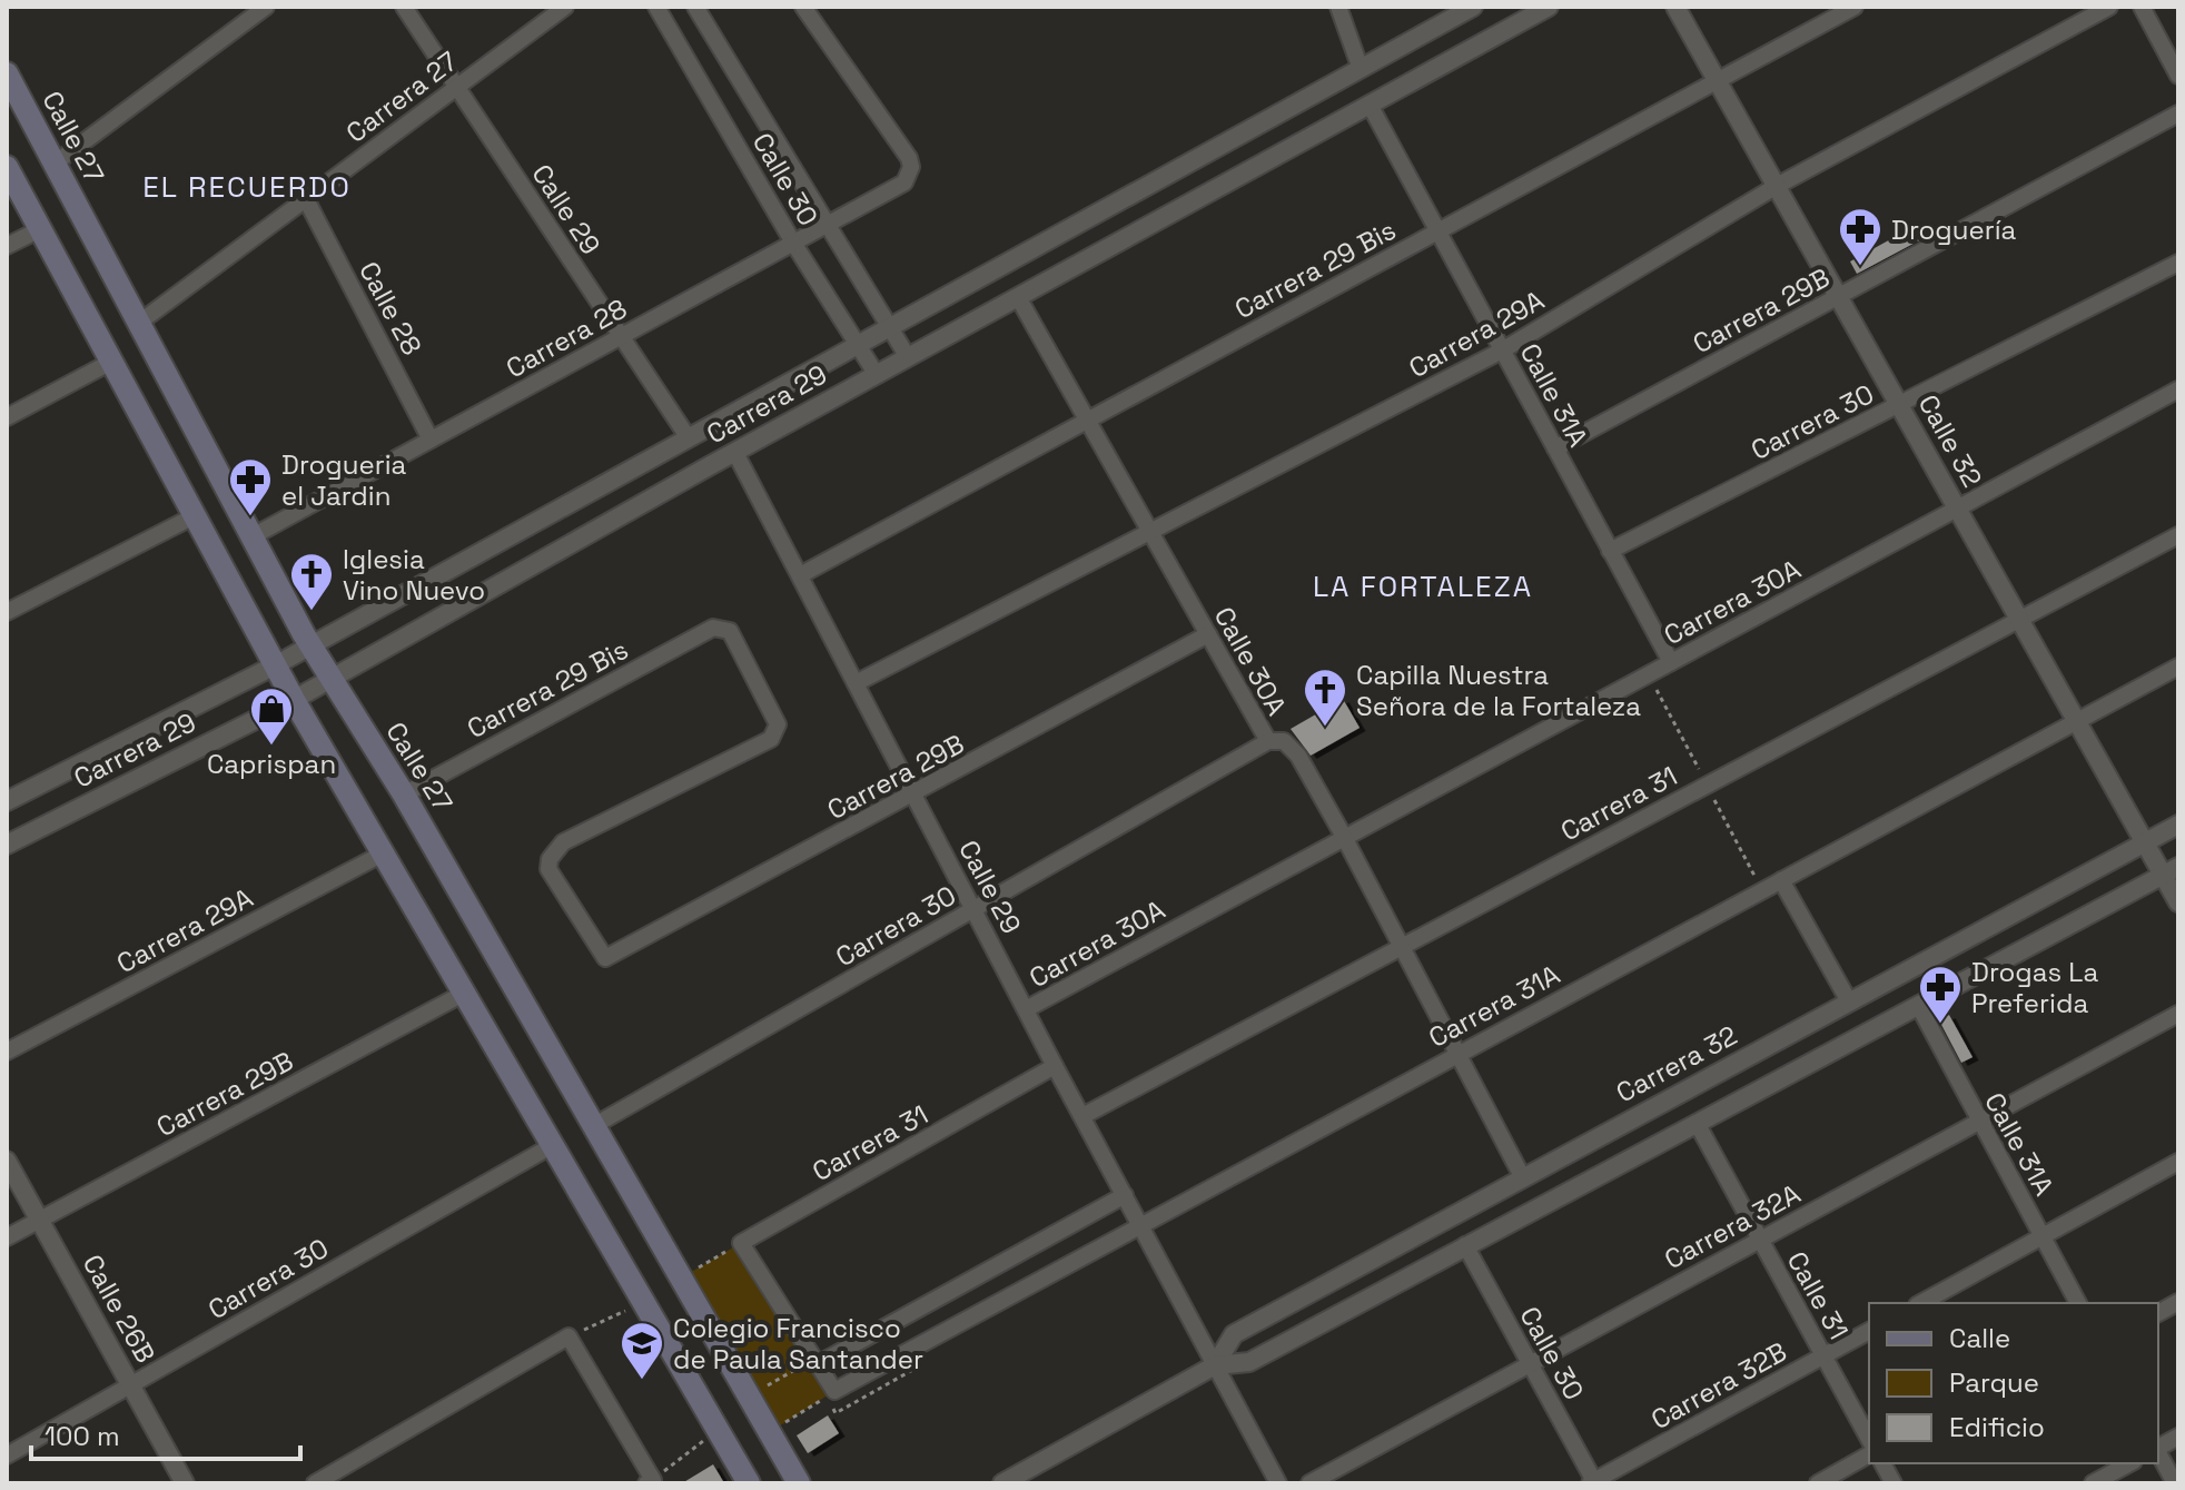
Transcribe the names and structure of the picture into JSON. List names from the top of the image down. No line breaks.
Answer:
{"streets":{"main road":["Calle 27"],"street":["Carrera 27","Calle 30","Calle 29","Carrera 29 Bis","Calle 28","Carrera 29B","Carrera 29A","Carrera 28","Calle 31A","Carrera 29","Carrera 30","Calle 32","Carrera 30A","Calle 30A","Carrera 31","Carrera 31A","Carrera 32","Carrera 32A","Calle 31","Calle 26B","Carrera 32B"]},"crossings":[["Carrera 27","Calle 27"],["Carrera 27","Calle 29"],["Carrera 27","Calle 28"],["Calle 27","Carrera 29 Bis"],["Calle 27","Carrera 28"],["Calle 27","Carrera 29"],["Calle 27","Carrera 30"],["Calle 30","Carrera 28"],["Calle 30","Carrera 29"],["Calle 30","Carrera 32"],["Calle 30","Carrera 32A"],["Calle 30","Carrera 32B"],["Calle 29","Carrera 29 Bis"],["Calle 29","Carrera 29B"],["Calle 29","Carrera 29A"],["Calle 29","Carrera 28"],["Calle 29","Carrera 29"],["Calle 29","Carrera 30"],["Calle 29","Carrera 30A"],["Calle 29","Carrera 31"],["Calle 29","Carrera 31A"],["Calle 29","Carrera 32"],["Carrera 29 Bis","Carrera 29B"],["Carrera 29 Bis","Calle 31A"],["Carrera 29 Bis","Calle 32"],["Carrera 29 Bis","Calle 30A"],["Calle 28","Carrera 28"],["Carrera 29B","Calle 31A"],["Carrera 29B","Calle 32"],["Carrera 29B","Calle 30A"],["Carrera 29B","Calle 26B"],["Carrera 29A","Calle 31A"],["Carrera 29A","Calle 32"],["Carrera 29A","Calle 30A"],["Calle 31A","Carrera 29"],["Calle 31A","Carrera 30"],["Calle 31A","Carrera 30A"],["Calle 31A","Carrera 32"],["Calle 31A","Carrera 32A"],["Carrera 29","Calle 30A"],["Carrera 30","Calle 32"],["Carrera 30","Calle 30A"],["Carrera 30","Calle 26B"],["Calle 32","Carrera 30A"],["Calle 32","Carrera 31"],["Calle 32","Carrera 31A"],["Calle 32","Carrera 32"],["Carrera 30A","Calle 30A"],["Calle 30A","Carrera 31"],["Calle 30A","Carrera 31A"],["Calle 30A","Carrera 32"],["Carrera 32","Calle 31"],["Carrera 32A","Calle 31"],["Calle 31","Carrera 32B"]],"districts":["EL RECUERDO","LA FORTALEZA"],"places":{"pharmacy":["Droguería","Drogueria el Jardin","Drogas La Preferida"],"church":["Iglesia Vino Nuevo","Capilla Nuestra Señora de la Fortaleza"],"shop":["Caprispan"],"school or university":["Colegio Francisco de Paula Santander"]},"legend":["Calle","Parque","Edificio"],"scale_bar":"100 m"}
